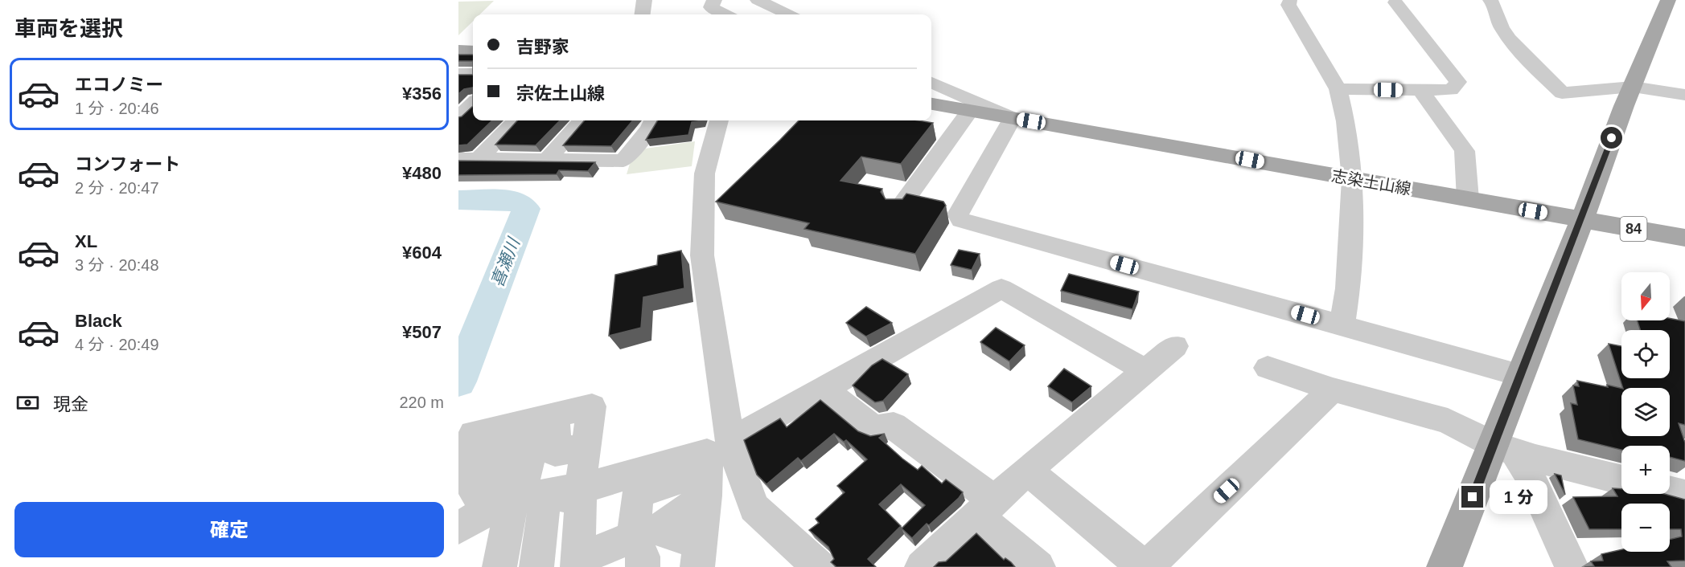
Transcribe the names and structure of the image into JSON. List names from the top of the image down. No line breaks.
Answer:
{"streets":{"main road":["志染土山線","84"]},"crossings":[["志染土山線","84"]],"water":["喜瀬川"],"north":"bottom","page":{"heading":"車両を選択","banner":["吉野家","宗佐土山線"],"list":[{"name":"エコノミー","note":"1 分 · 20:46","value":"¥356"},{"name":"コンフォート","note":"2 分 · 20:47","value":"¥480"},{"name":"XL","note":"3 分 · 20:48","value":"¥604"},{"name":"Black","note":"4 分 · 20:49","value":"¥507"}],"map_buttons":["+","−"],"pay":["現金","220 m"],"bubble":"1 分","buttons":"確定"}}
